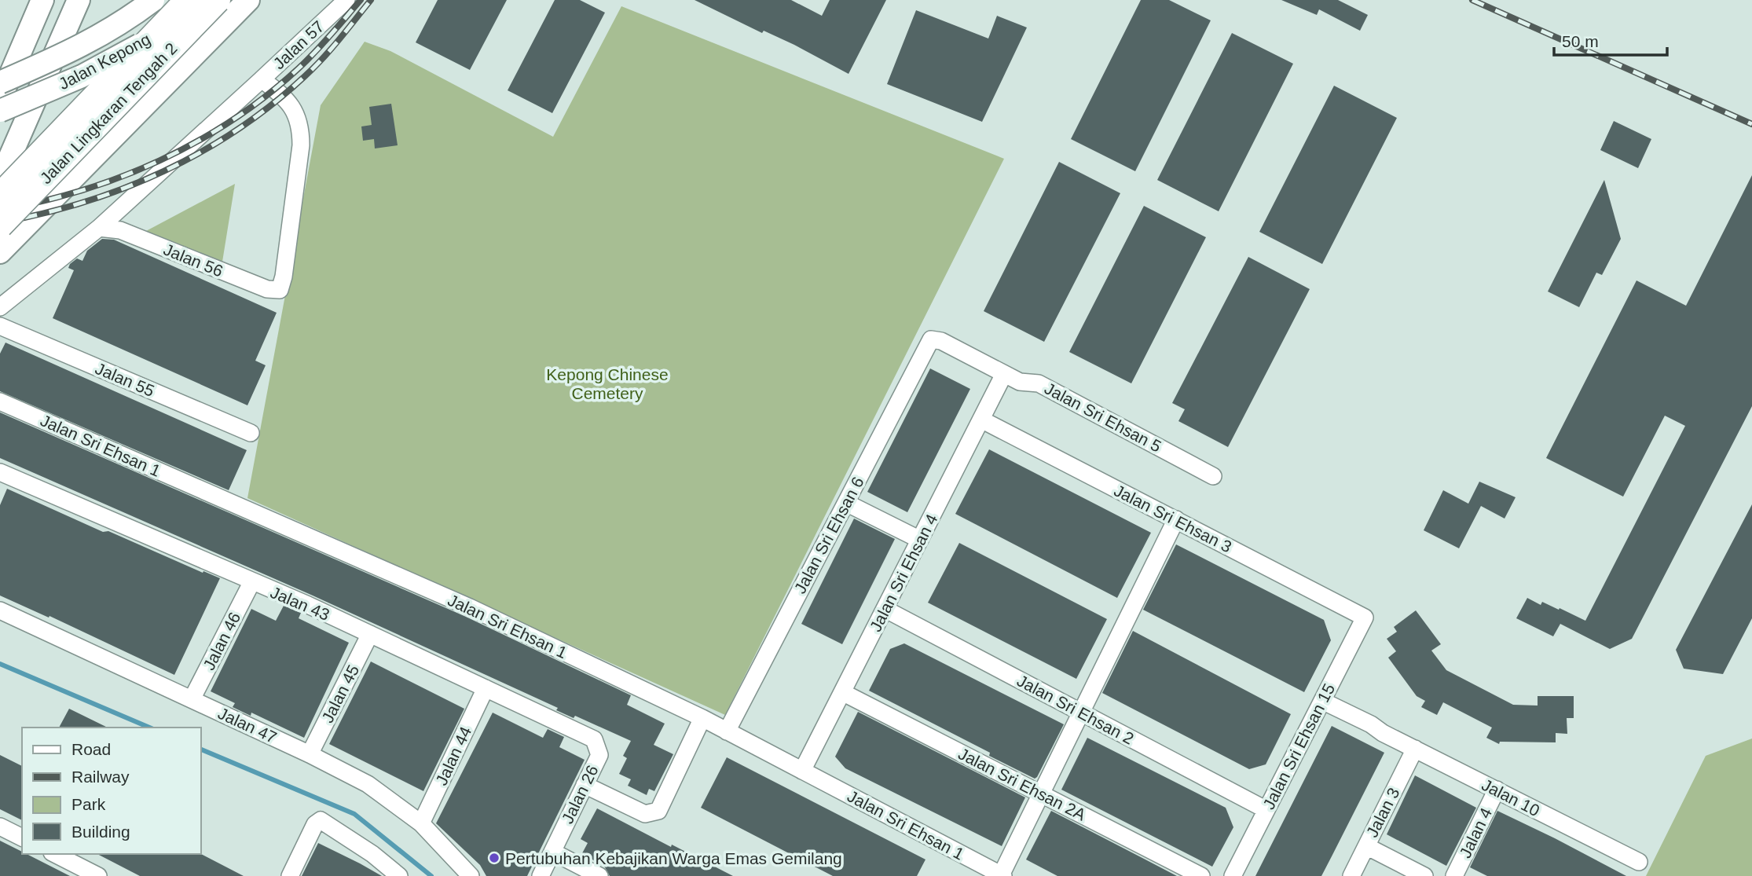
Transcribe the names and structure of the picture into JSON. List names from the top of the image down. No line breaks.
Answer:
{"streets":{"highway":["Jalan Lingkaran Tengah 2"],"main road":["Jalan Kepong"],"street":["Jalan 57","Jalan 56","Jalan 55","Jalan Sri Ehsan 5","Jalan Sri Ehsan 1","Jalan Sri Ehsan 3","Jalan Sri Ehsan 6","Jalan Sri Ehsan 4","Jalan 43","Jalan 46","Jalan 45","Jalan Sri Ehsan 2","Jalan 47","Jalan Sri Ehsan 15","Jalan 44","Jalan Sri Ehsan 2A","Jalan 26","Jalan 10","Jalan 3","Jalan 4"]},"crossings":[["Jalan 57","Jalan 56"],["Jalan Sri Ehsan 5","Jalan Sri Ehsan 6"],["Jalan Sri Ehsan 5","Jalan Sri Ehsan 4"],["Jalan Sri Ehsan 1","Jalan Sri Ehsan 6"],["Jalan Sri Ehsan 1","Jalan Sri Ehsan 4"],["Jalan Sri Ehsan 3","Jalan Sri Ehsan 4"],["Jalan Sri Ehsan 3","Jalan Sri Ehsan 15"],["Jalan Sri Ehsan 4","Jalan Sri Ehsan 2"],["Jalan Sri Ehsan 4","Jalan Sri Ehsan 2A"],["Jalan 43","Jalan 46"],["Jalan 43","Jalan 45"],["Jalan 43","Jalan 44"],["Jalan 43","Jalan 26"],["Jalan 46","Jalan 47"],["Jalan 45","Jalan 47"],["Jalan Sri Ehsan 2","Jalan Sri Ehsan 15"],["Jalan 47","Jalan 44"],["Jalan Sri Ehsan 15","Jalan 10"],["Jalan 10","Jalan 3"],["Jalan 10","Jalan 4"]],"parks":["Kepong Chinese Cemetery"],"places":["Pertubuhan Kebajikan Warga Emas Gemilang"],"legend":["Road","Railway","Park","Building"],"scale_bar":"50 m"}
